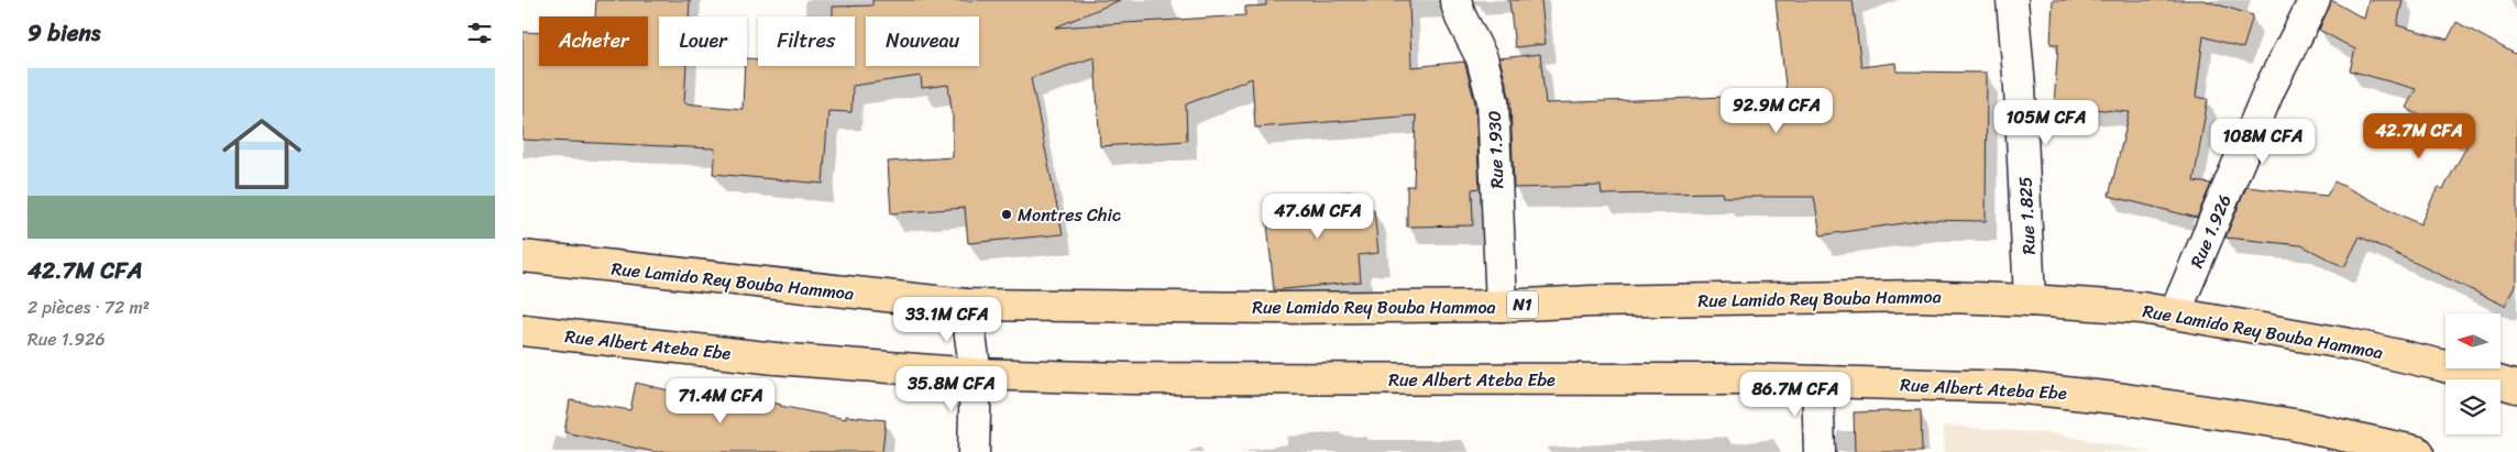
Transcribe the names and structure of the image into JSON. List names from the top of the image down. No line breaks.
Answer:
{"streets":{"highway":["Rue Lamido Rey Bouba Hammoa","N1","Rue Albert Ateba Ebe"],"street":["Rue 1.930","Rue 1.825","Rue 1.926"]},"crossings":[["Rue 1.930","Rue Lamido Rey Bouba Hammoa"],["Rue 1.825","Rue Lamido Rey Bouba Hammoa"],["Rue 1.926","Rue Lamido Rey Bouba Hammoa"]],"places":["Montres Chic"],"north":"left","page":{"heading":"9 biens","chip":["Acheter","Louer","Filtres","Nouveau"],"list":[{"name":"42.7M CFA","note":"2 pièces · 72 m² · Rue 1.926"}],"price":["92.9M CFA","105M CFA","42.7M CFA","108M CFA","47.6M CFA","33.1M CFA","35.8M CFA","86.7M CFA","71.4M CFA"]}}
